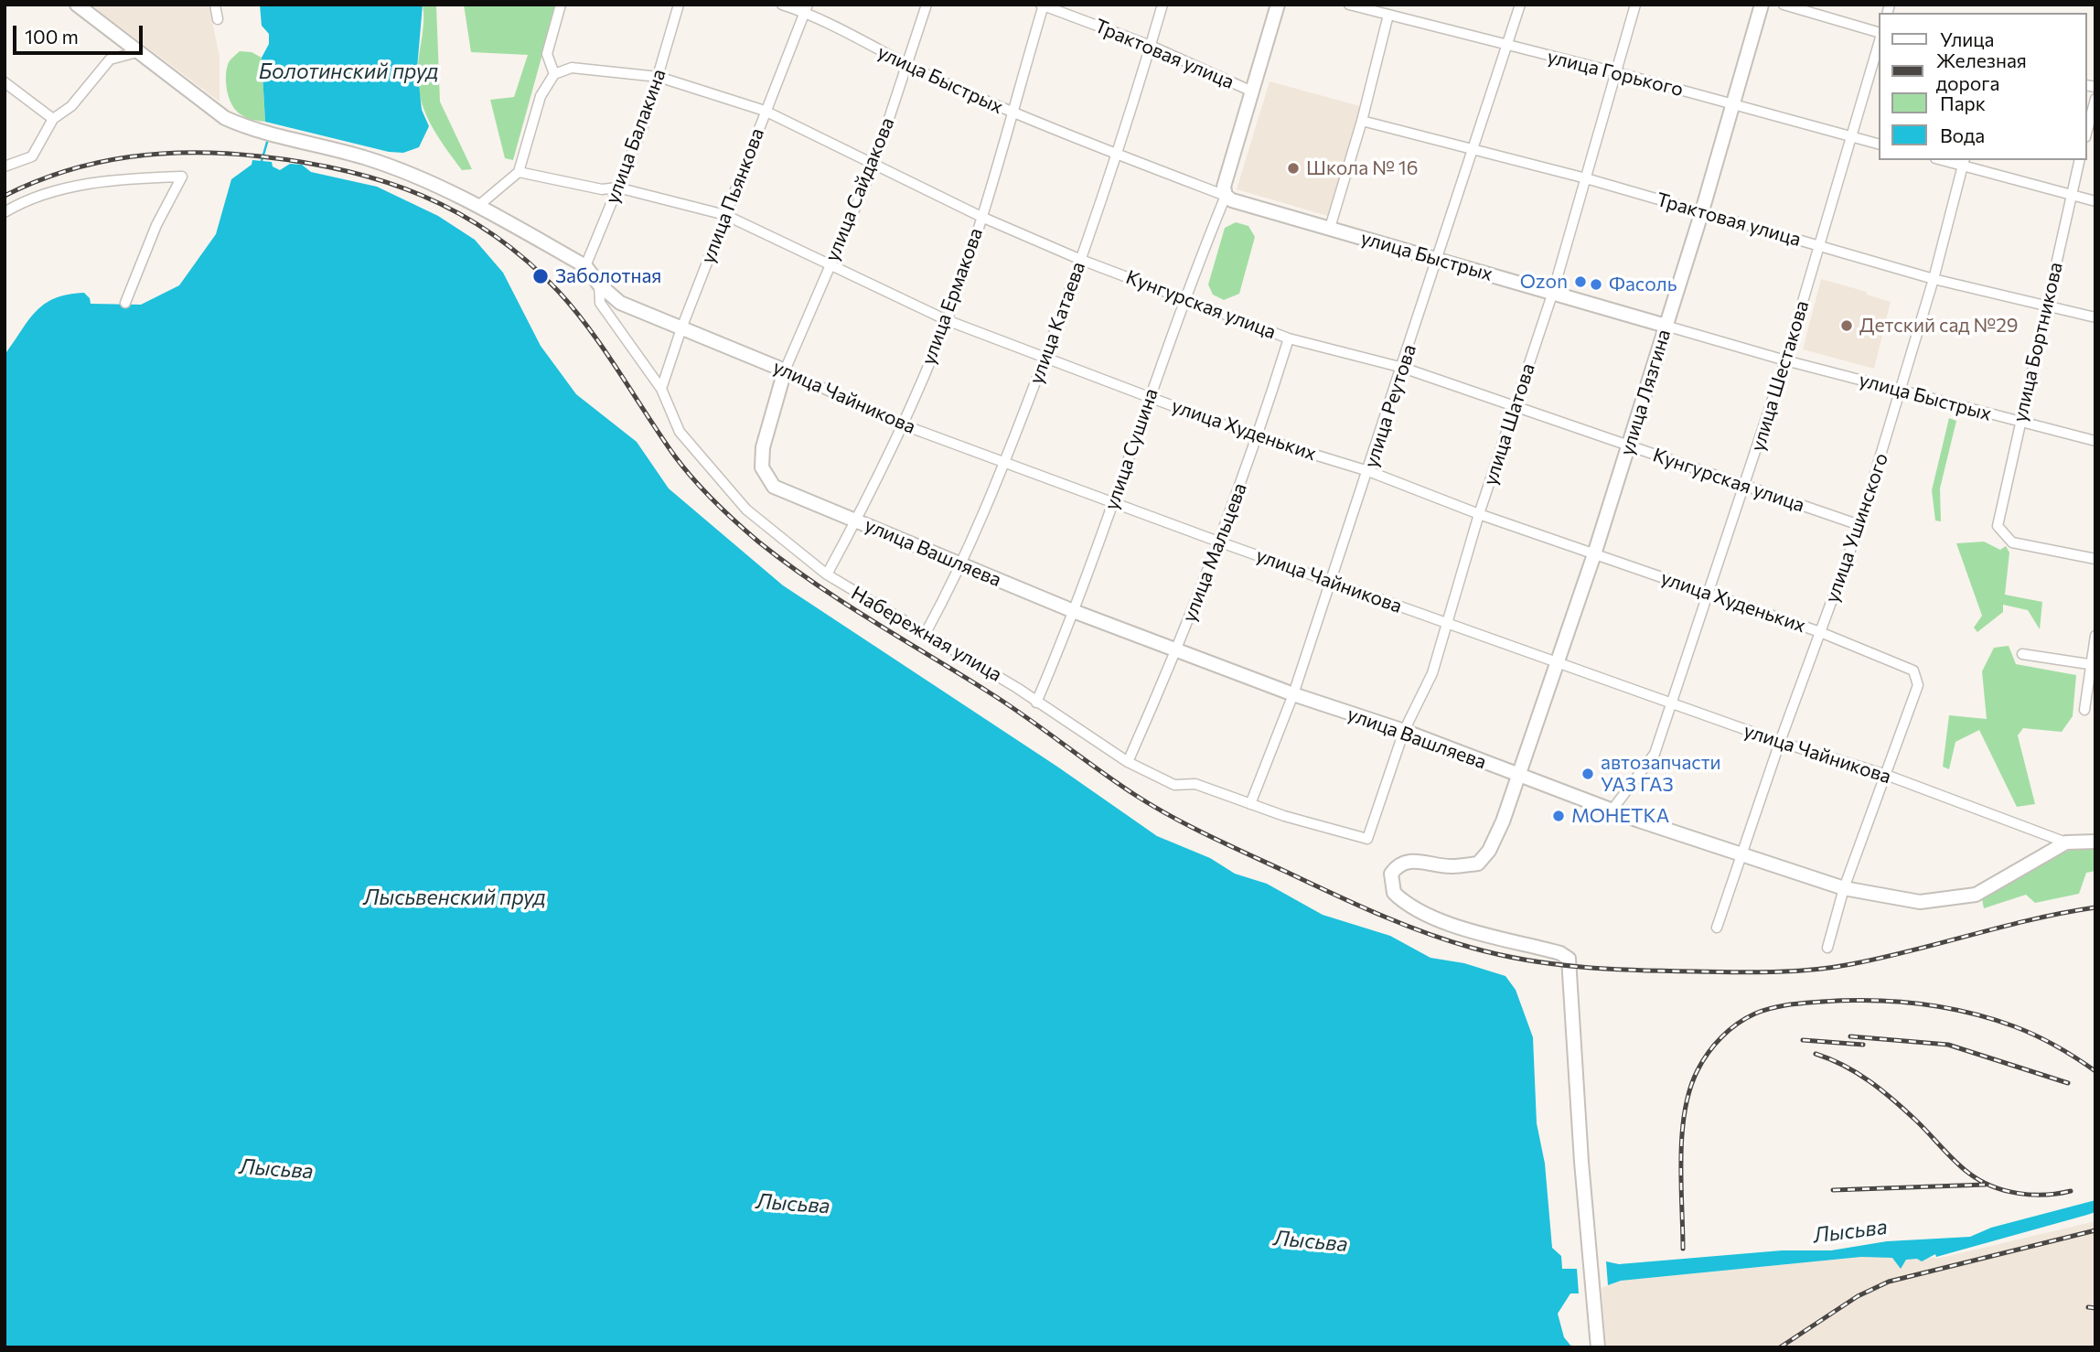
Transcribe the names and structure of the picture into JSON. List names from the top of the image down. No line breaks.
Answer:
{"streets":{"street":["Трактовая улица","улица Горького","улица Быстрых","улица Балакина","улица Сайдакова","улица Пьянкова","улица Ермакова","Кунгурская улица","улица Катаева","улица Бортникова","улица Шестакова","улица Лязгина","улица Чайникова","улица Реутова","улица Шатова","улица Худеньких","улица Сушина","улица Ушинского","улица Вашляева","улица Мальцева","Набережная улица"]},"crossings":[["Трактовая улица","улица Ермакова"],["Трактовая улица","улица Катаева"],["Трактовая улица","улица Бортникова"],["Трактовая улица","улица Шестакова"],["Трактовая улица","улица Лязгина"],["Трактовая улица","улица Реутова"],["Трактовая улица","улица Шатова"],["Трактовая улица","улица Ушинского"],["улица Горького","улица Шестакова"],["улица Горького","улица Лязгина"],["улица Горького","улица Реутова"],["улица Горького","улица Шатова"],["улица Быстрых","улица Сайдакова"],["улица Быстрых","улица Пьянкова"],["улица Быстрых","улица Ермакова"],["улица Быстрых","улица Катаева"],["улица Быстрых","улица Бортникова"],["улица Быстрых","улица Шестакова"],["улица Быстрых","улица Лязгина"],["улица Быстрых","улица Реутова"],["улица Быстрых","улица Шатова"],["улица Быстрых","улица Сушина"],["улица Быстрых","улица Ушинского"],["улица Балакина","Кунгурская улица"],["улица Балакина","улица Чайникова"],["улица Балакина","улица Худеньких"],["улица Сайдакова","Кунгурская улица"],["улица Сайдакова","улица Чайникова"],["улица Сайдакова","улица Худеньких"],["улица Сайдакова","улица Вашляева"],["улица Пьянкова","Кунгурская улица"],["улица Пьянкова","улица Чайникова"],["улица Пьянкова","улица Худеньких"],["улица Пьянкова","Набережная улица"],["улица Ермакова","Кунгурская улица"],["улица Ермакова","улица Чайникова"],["улица Ермакова","улица Худеньких"],["улица Ермакова","улица Вашляева"],["улица Ермакова","Набережная улица"],["Кунгурская улица","улица Катаева"],["Кунгурская улица","улица Шестакова"],["Кунгурская улица","улица Лязгина"],["Кунгурская улица","улица Реутова"],["Кунгурская улица","улица Шатова"],["Кунгурская улица","улица Сушина"],["Кунгурская улица","улица Ушинского"],["Кунгурская улица","улица Мальцева"],["улица Катаева","улица Чайникова"],["улица Катаева","улица Худеньких"],["улица Катаева","улица Вашляева"],["улица Катаева","Набережная улица"],["улица Шестакова","улица Чайникова"],["улица Шестакова","улица Худеньких"],["улица Шестакова","улица Вашляева"],["улица Лязгина","улица Чайникова"],["улица Лязгина","улица Худеньких"],["улица Лязгина","улица Вашляева"],["улица Чайникова","улица Реутова"],["улица Чайникова","улица Шатова"],["улица Чайникова","улица Худеньких"],["улица Чайникова","улица Сушина"],["улица Чайникова","улица Ушинского"],["улица Чайникова","улица Вашляева"],["улица Чайникова","улица Мальцева"],["улица Чайникова","Набережная улица"],["улица Реутова","улица Худеньких"],["улица Реутова","улица Вашляева"],["улица Реутова","Набережная улица"],["улица Шатова","улица Худеньких"],["улица Шатова","улица Вашляева"],["улица Шатова","Набережная улица"],["улица Худеньких","улица Сушина"],["улица Худеньких","улица Ушинского"],["улица Худеньких","улица Мальцева"],["улица Сушина","улица Вашляева"],["улица Сушина","Набережная улица"],["улица Ушинского","улица Вашляева"],["улица Вашляева","улица Мальцева"],["улица Мальцева","Набережная улица"]],"water":["Болотинский пруд","Лысьвенский пруд","Лысьва"],"places":["Школа № 16","Заболотная","Ozon","Фасоль","Детский сад №29","автозапчасти УАЗ ГАЗ","МОНЕТКА"],"legend":["Улица","Железная дорога","Парк","Вода"],"scale_bar":"100 m"}
